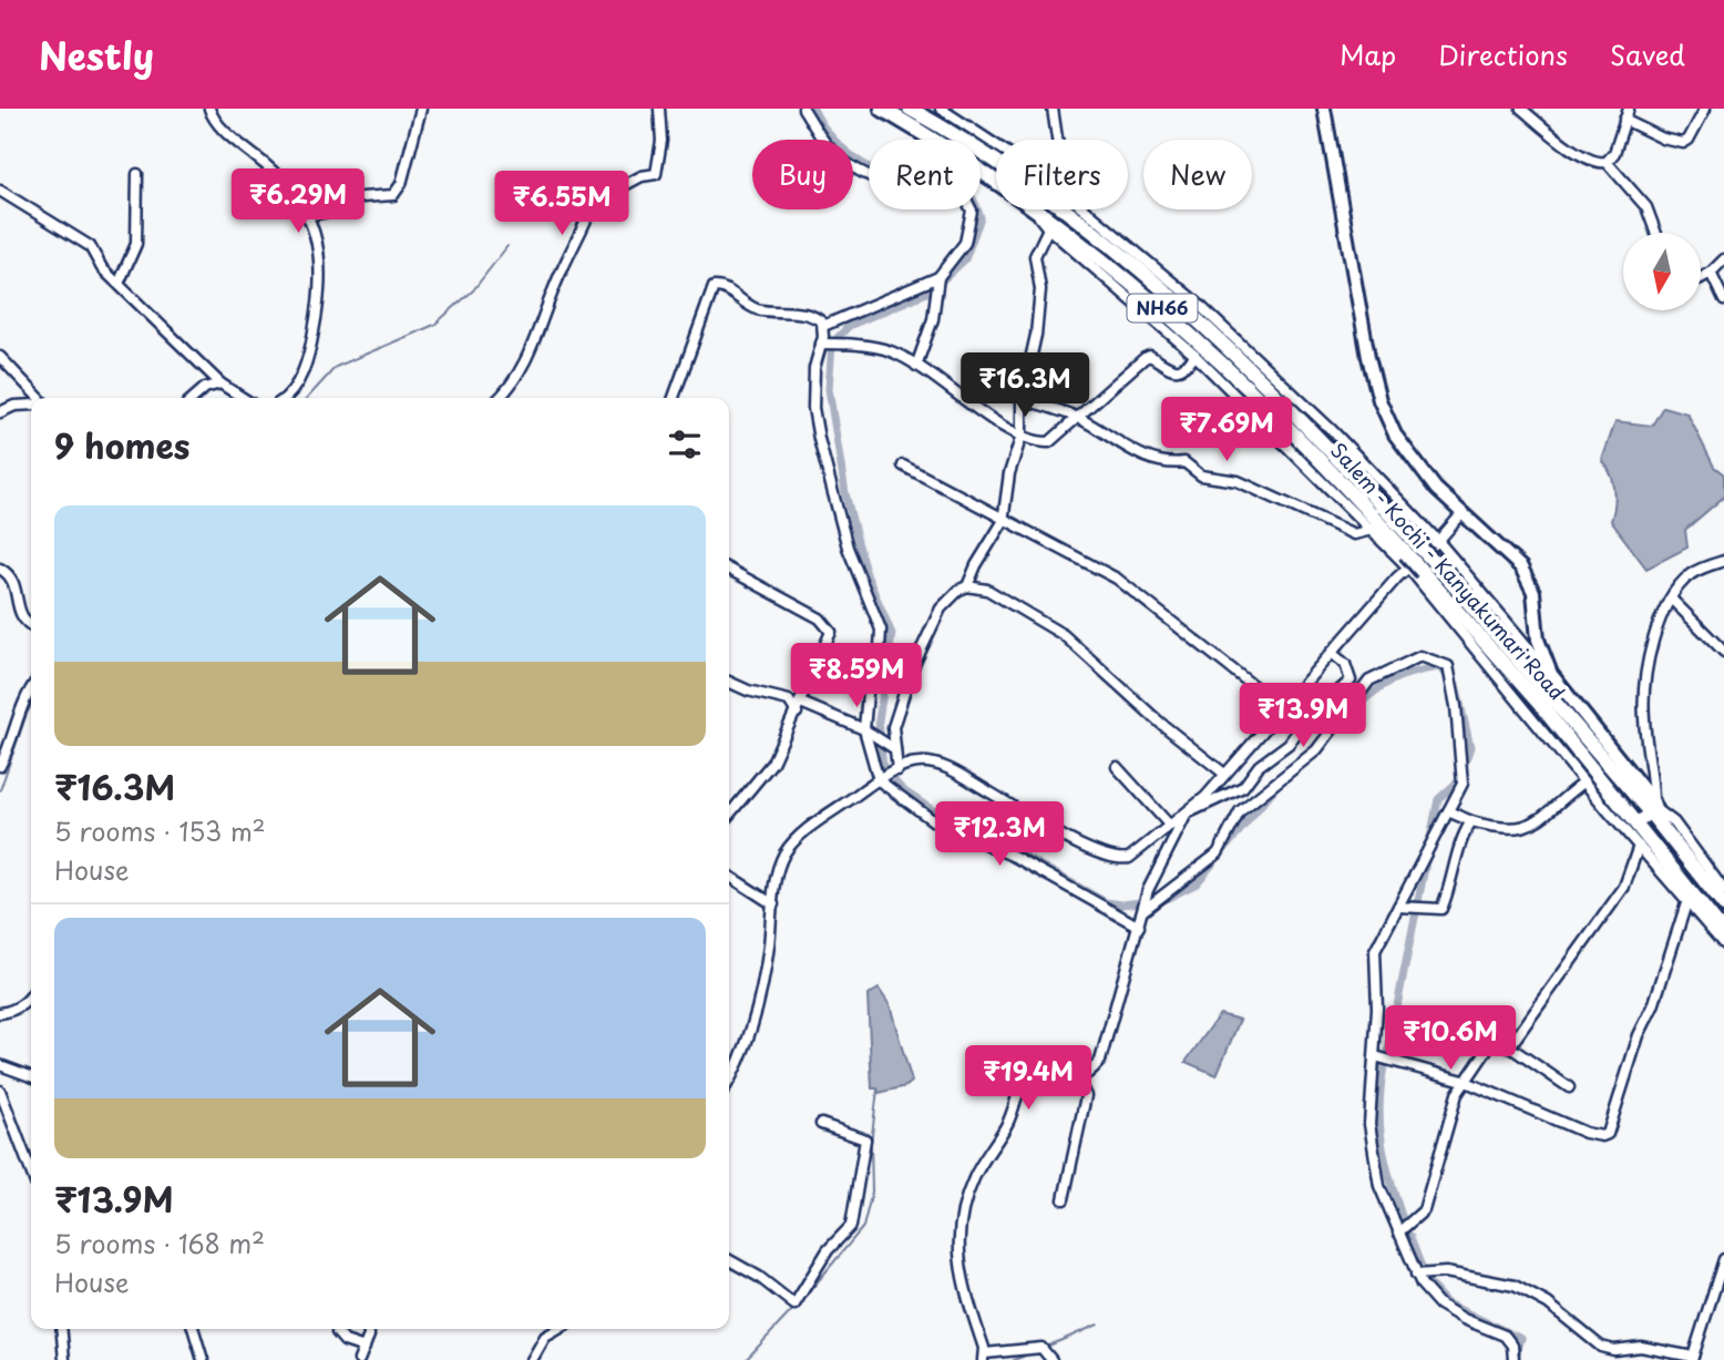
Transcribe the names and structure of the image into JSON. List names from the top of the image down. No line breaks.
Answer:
{"streets":{"highway":["NH66","Salem - Kochi - Kanyakumari Road"]},"north":"bottom","page":{"header":"Nestly","nav":["Map","Directions","Saved"],"chip":["Buy","Rent","Filters","New"],"price":["₹6.29M","₹6.55M","₹16.3M","₹7.69M","₹8.59M","₹13.9M","₹12.3M","₹10.6M","₹19.4M"],"heading":"9 homes","list":[{"name":"₹16.3M","note":"5 rooms · 153 m² · House"},{"name":"₹13.9M","note":"5 rooms · 168 m² · House"}]}}
